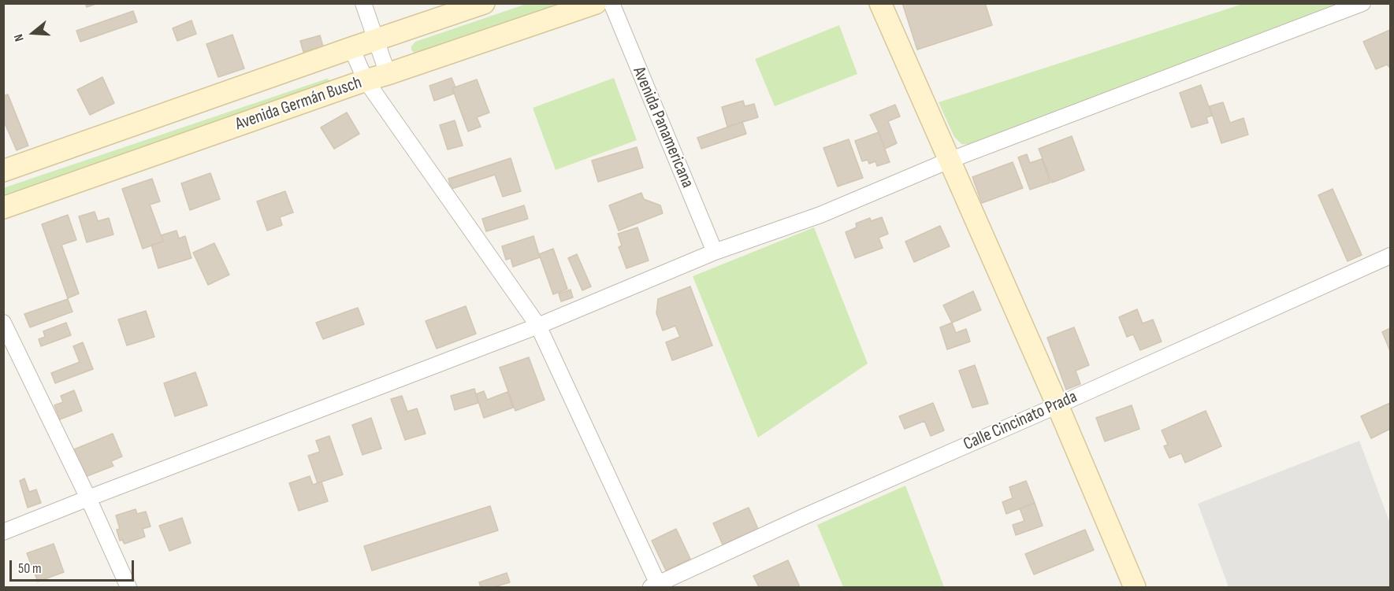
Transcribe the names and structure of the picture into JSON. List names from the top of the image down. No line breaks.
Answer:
{"streets":{"main road":["Avenida Germán Busch"],"street":["Avenida Panamericana","Calle Cincinato Prada"]},"scale_bar":"50 m","north":"left"}
